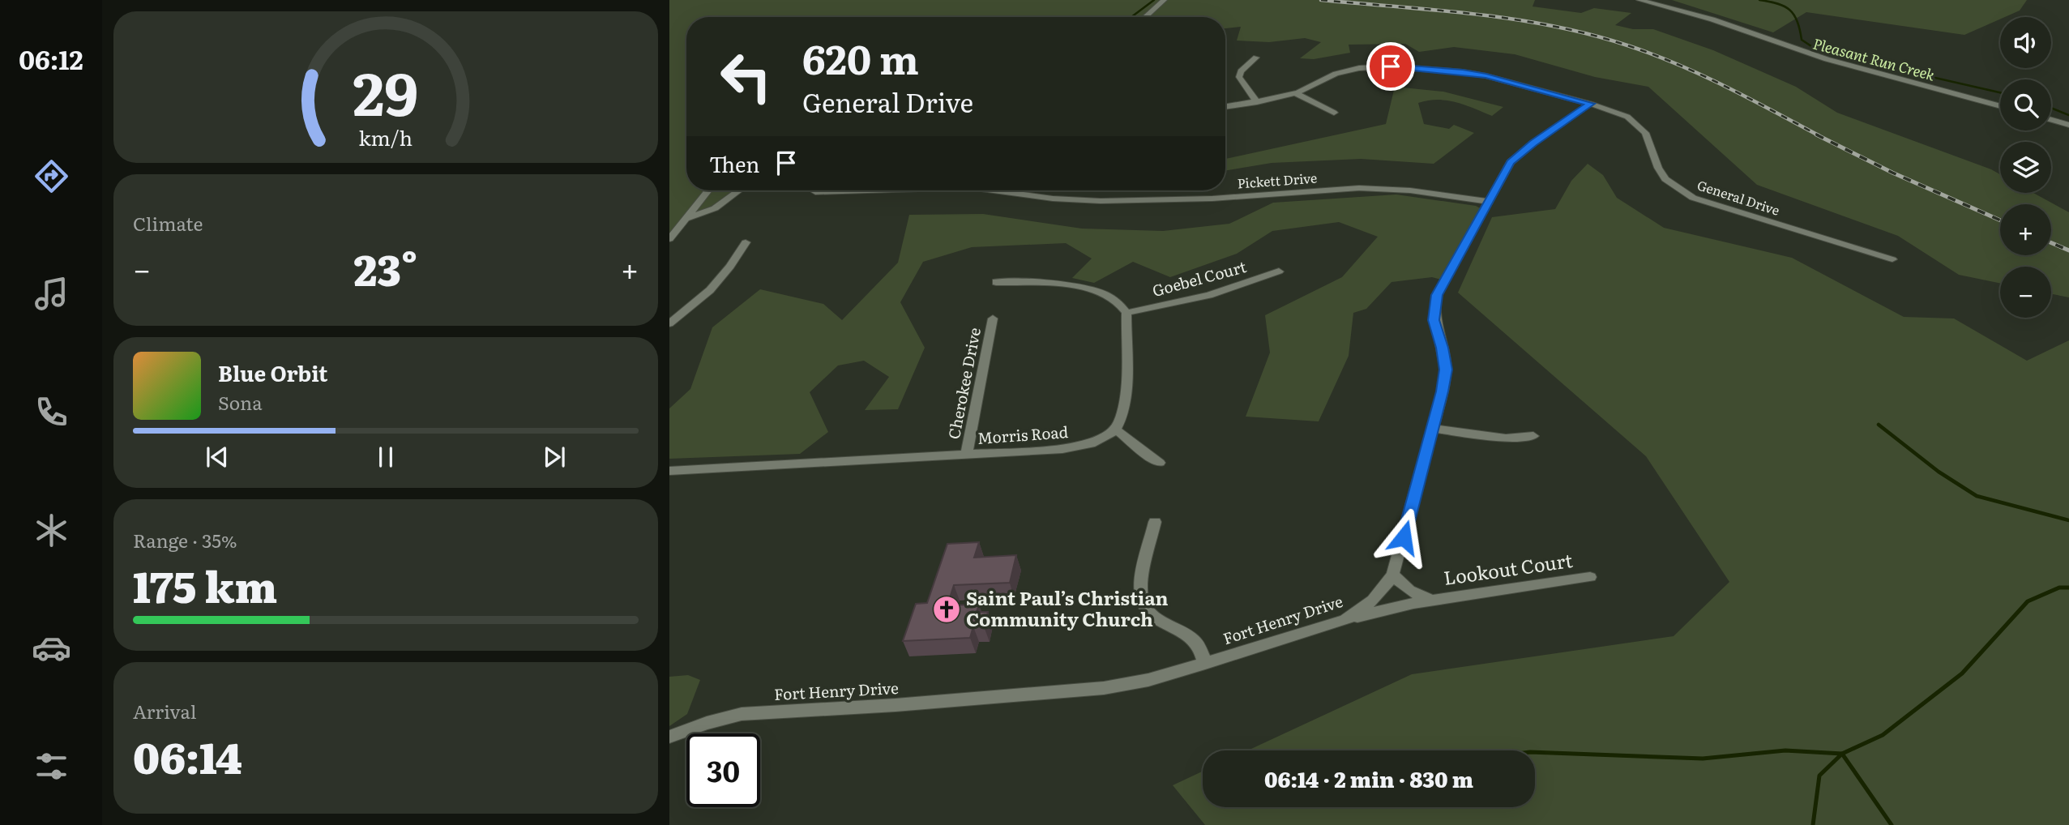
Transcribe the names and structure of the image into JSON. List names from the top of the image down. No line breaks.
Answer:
{"streets":{"street":["Pickett Drive","General Drive","Goebel Court","Cherokee Drive","Morris Road","Lookout Court","Fort Henry Drive"]},"crossings":[["Pickett Drive","Fort Henry Drive"],["General Drive","Fort Henry Drive"],["Cherokee Drive","Morris Road"],["Lookout Court","Fort Henry Drive"]],"water":["Pleasant Run Creek"],"places":{"church":["Saint Paul’s Christian Community Church"]},"page":{"tabs":"06:12","map_buttons":["+","−"],"turn":["620 m","General Drive"],"then":"Then","tile":["Climate",["Range · 35%","175 km"],["Arrival","06:14"]],"heat":["−","23°","+"],"song":["Blue Orbit","Sona"],"limit":"30","trip":"06:14 · 2 min · 830 m","gauge":["29","km/h"]}}
